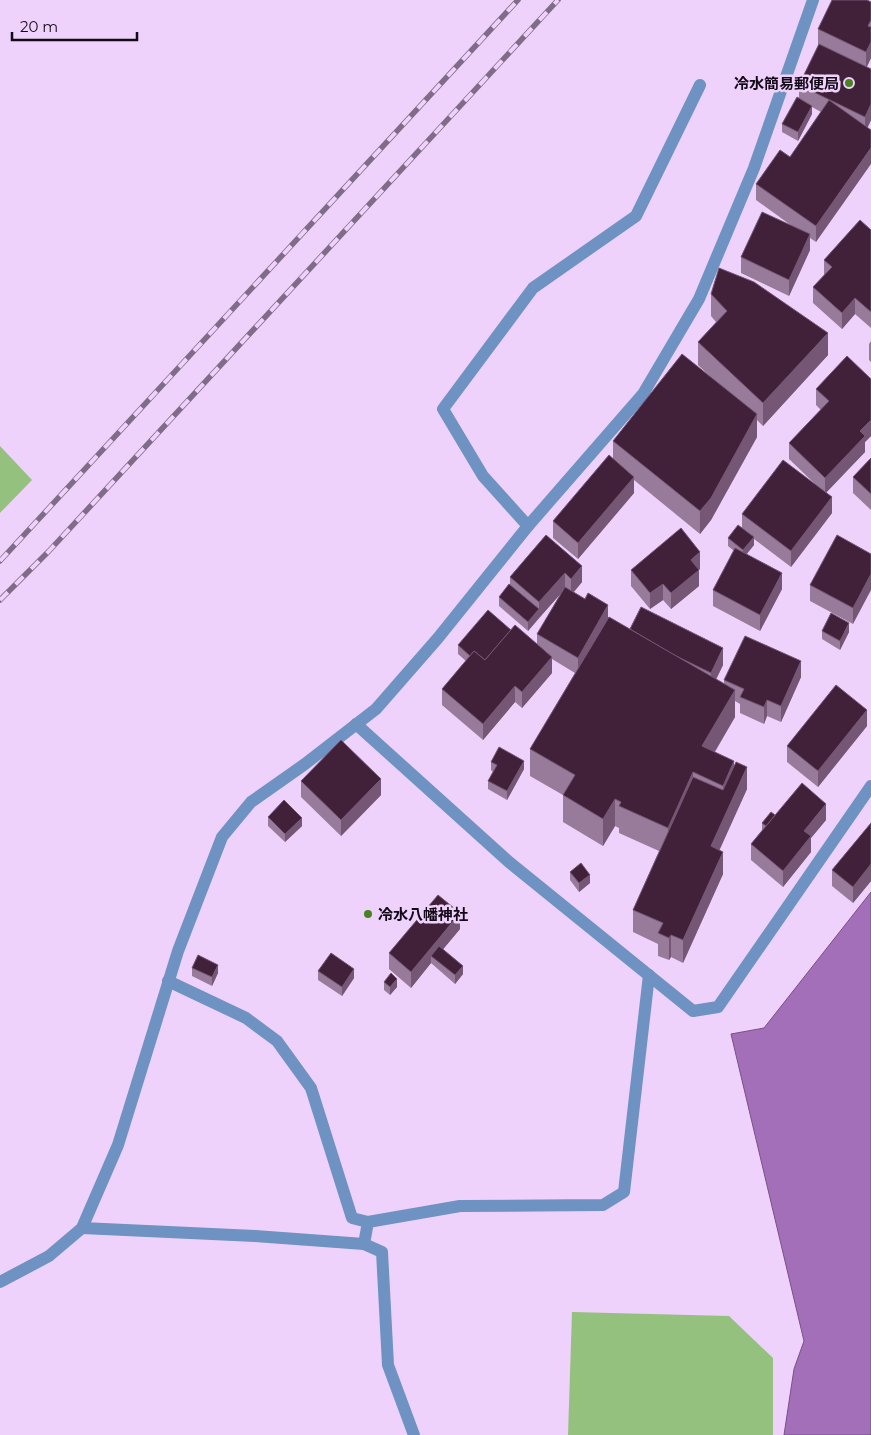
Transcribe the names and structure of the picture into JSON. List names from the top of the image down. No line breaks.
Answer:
{"places":["冷水簡易郵便局","冷水八幡神社"],"scale_bar":"20 m"}
